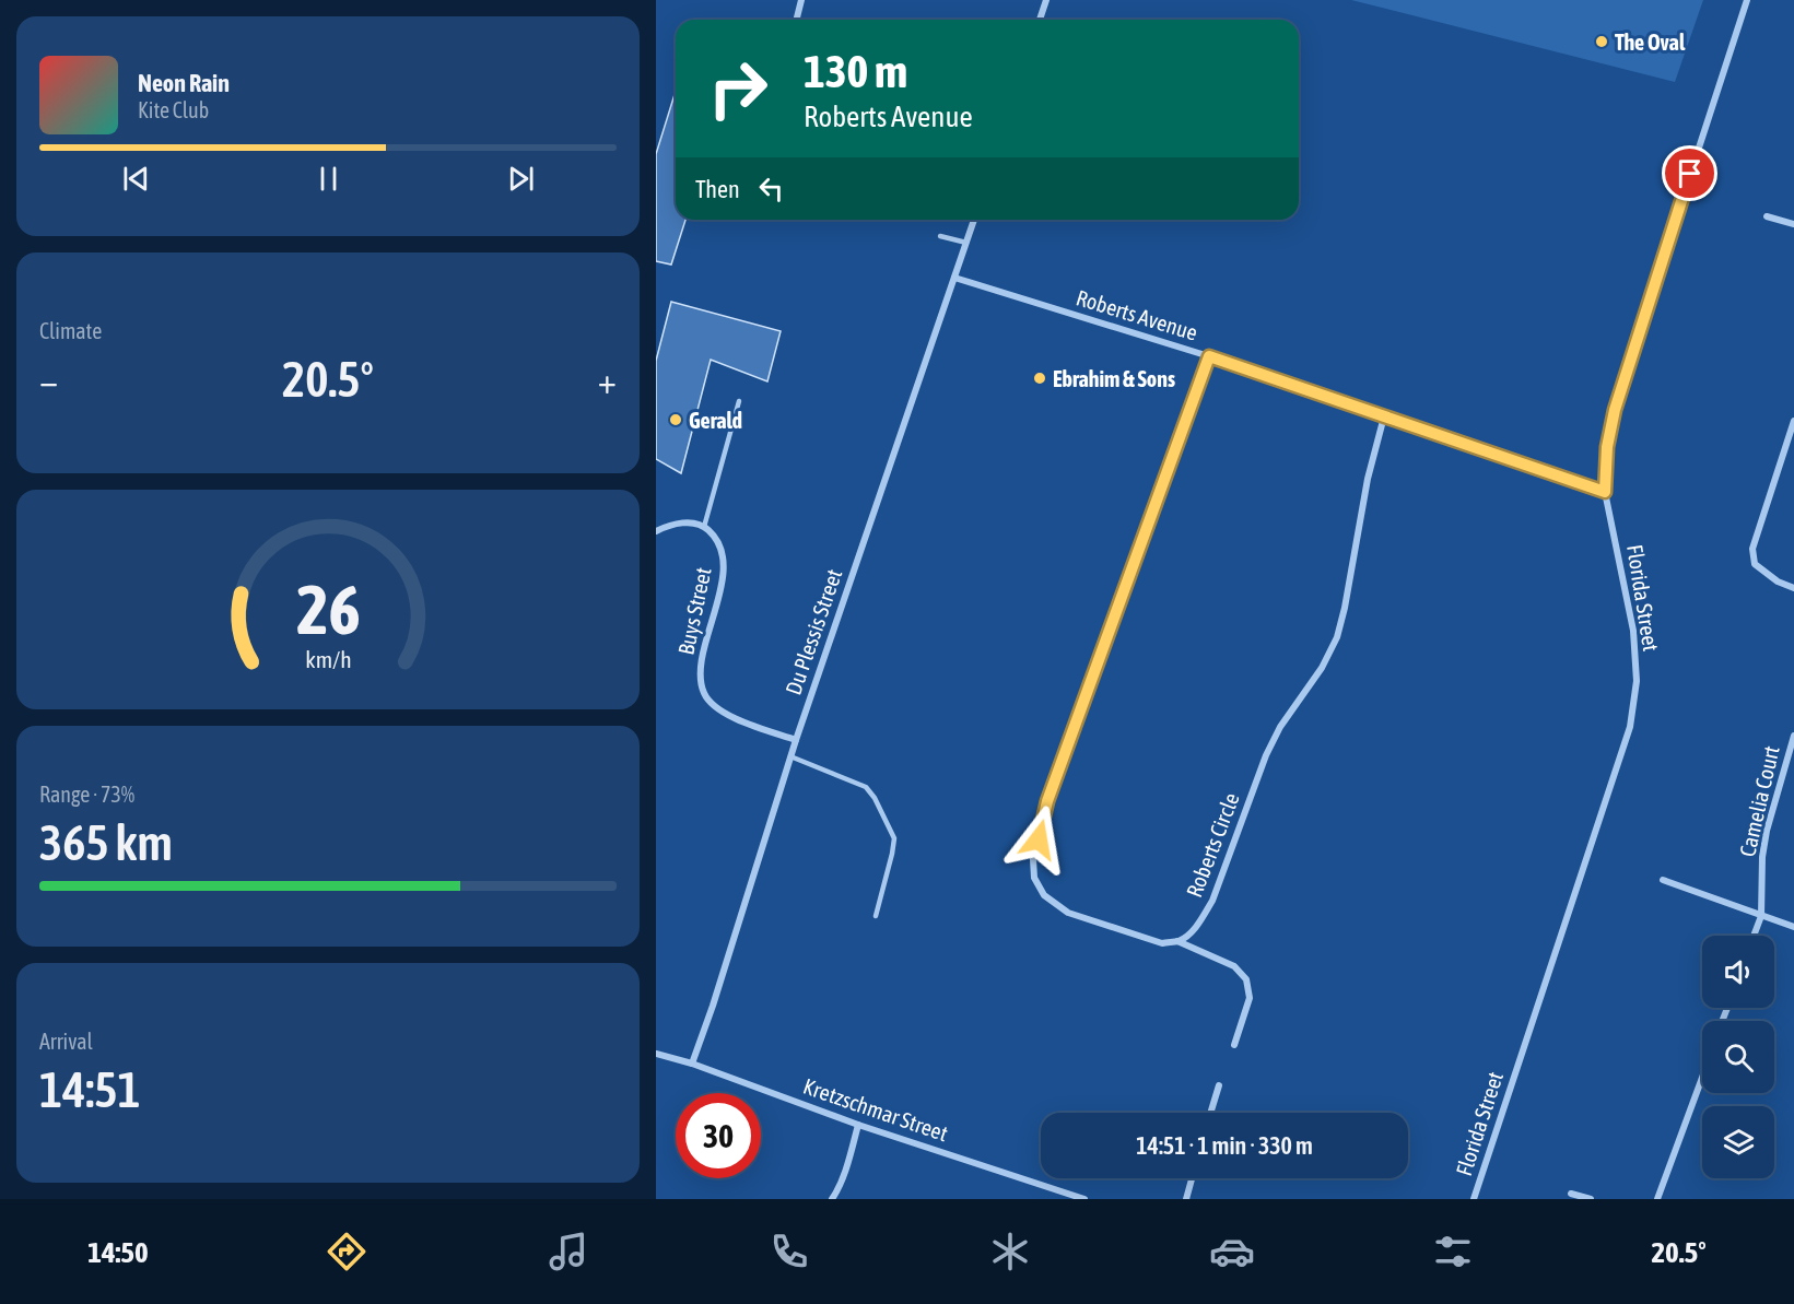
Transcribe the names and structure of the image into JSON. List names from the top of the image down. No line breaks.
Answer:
{"streets":{"street":["Roberts Avenue","Florida Street","Buys Street","Du Plessis Street","Camelia Court","Roberts Circle","Kretzschmar Street"]},"crossings":[["Roberts Avenue","Florida Street"],["Roberts Avenue","Du Plessis Street"],["Roberts Avenue","Roberts Circle"],["Buys Street","Du Plessis Street"],["Du Plessis Street","Kretzschmar Street"]],"places":["The Oval","Ebrahim & Sons","Gerald"],"page":{"turn":["130 m","Roberts Avenue"],"song":["Neon Rain","Kite Club"],"then":"Then","tile":["Climate",["Range · 73%","365 km"],["Arrival","14:51"]],"heat":["−","20.5°","+"],"limit":"30","trip":"14:51 · 1 min · 330 m","tabs":["14:50","20.5°"],"gauge":["26","km/h"]}}
